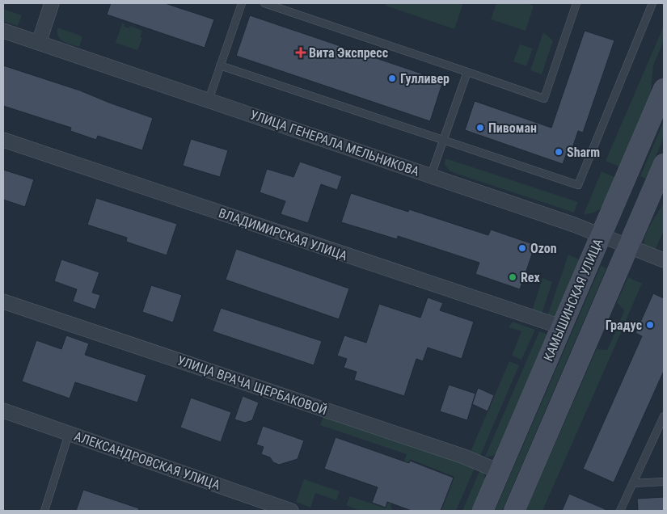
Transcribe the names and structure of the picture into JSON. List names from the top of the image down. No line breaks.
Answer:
{"streets":{"street":["УЛИЦА ГЕНЕРАЛА МЕЛЬНИКОВА","ВЛАДИМИРСКАЯ УЛИЦА","КАМЫШИНСКАЯ УЛИЦА","УЛИЦА ВРАЧА ЩЕРБАКОВОЙ","АЛЕКСАНДРОВСКАЯ УЛИЦА"]},"crossings":[["УЛИЦА ГЕНЕРАЛА МЕЛЬНИКОВА","КАМЫШИНСКАЯ УЛИЦА"],["ВЛАДИМИРСКАЯ УЛИЦА","КАМЫШИНСКАЯ УЛИЦА"],["КАМЫШИНСКАЯ УЛИЦА","УЛИЦА ВРАЧА ЩЕРБАКОВОЙ"]],"places":{"health":["Вита Экспресс"],"other":["Гулливер","Пивоман","Sharm","Ozon","Rex","Градус"]}}
